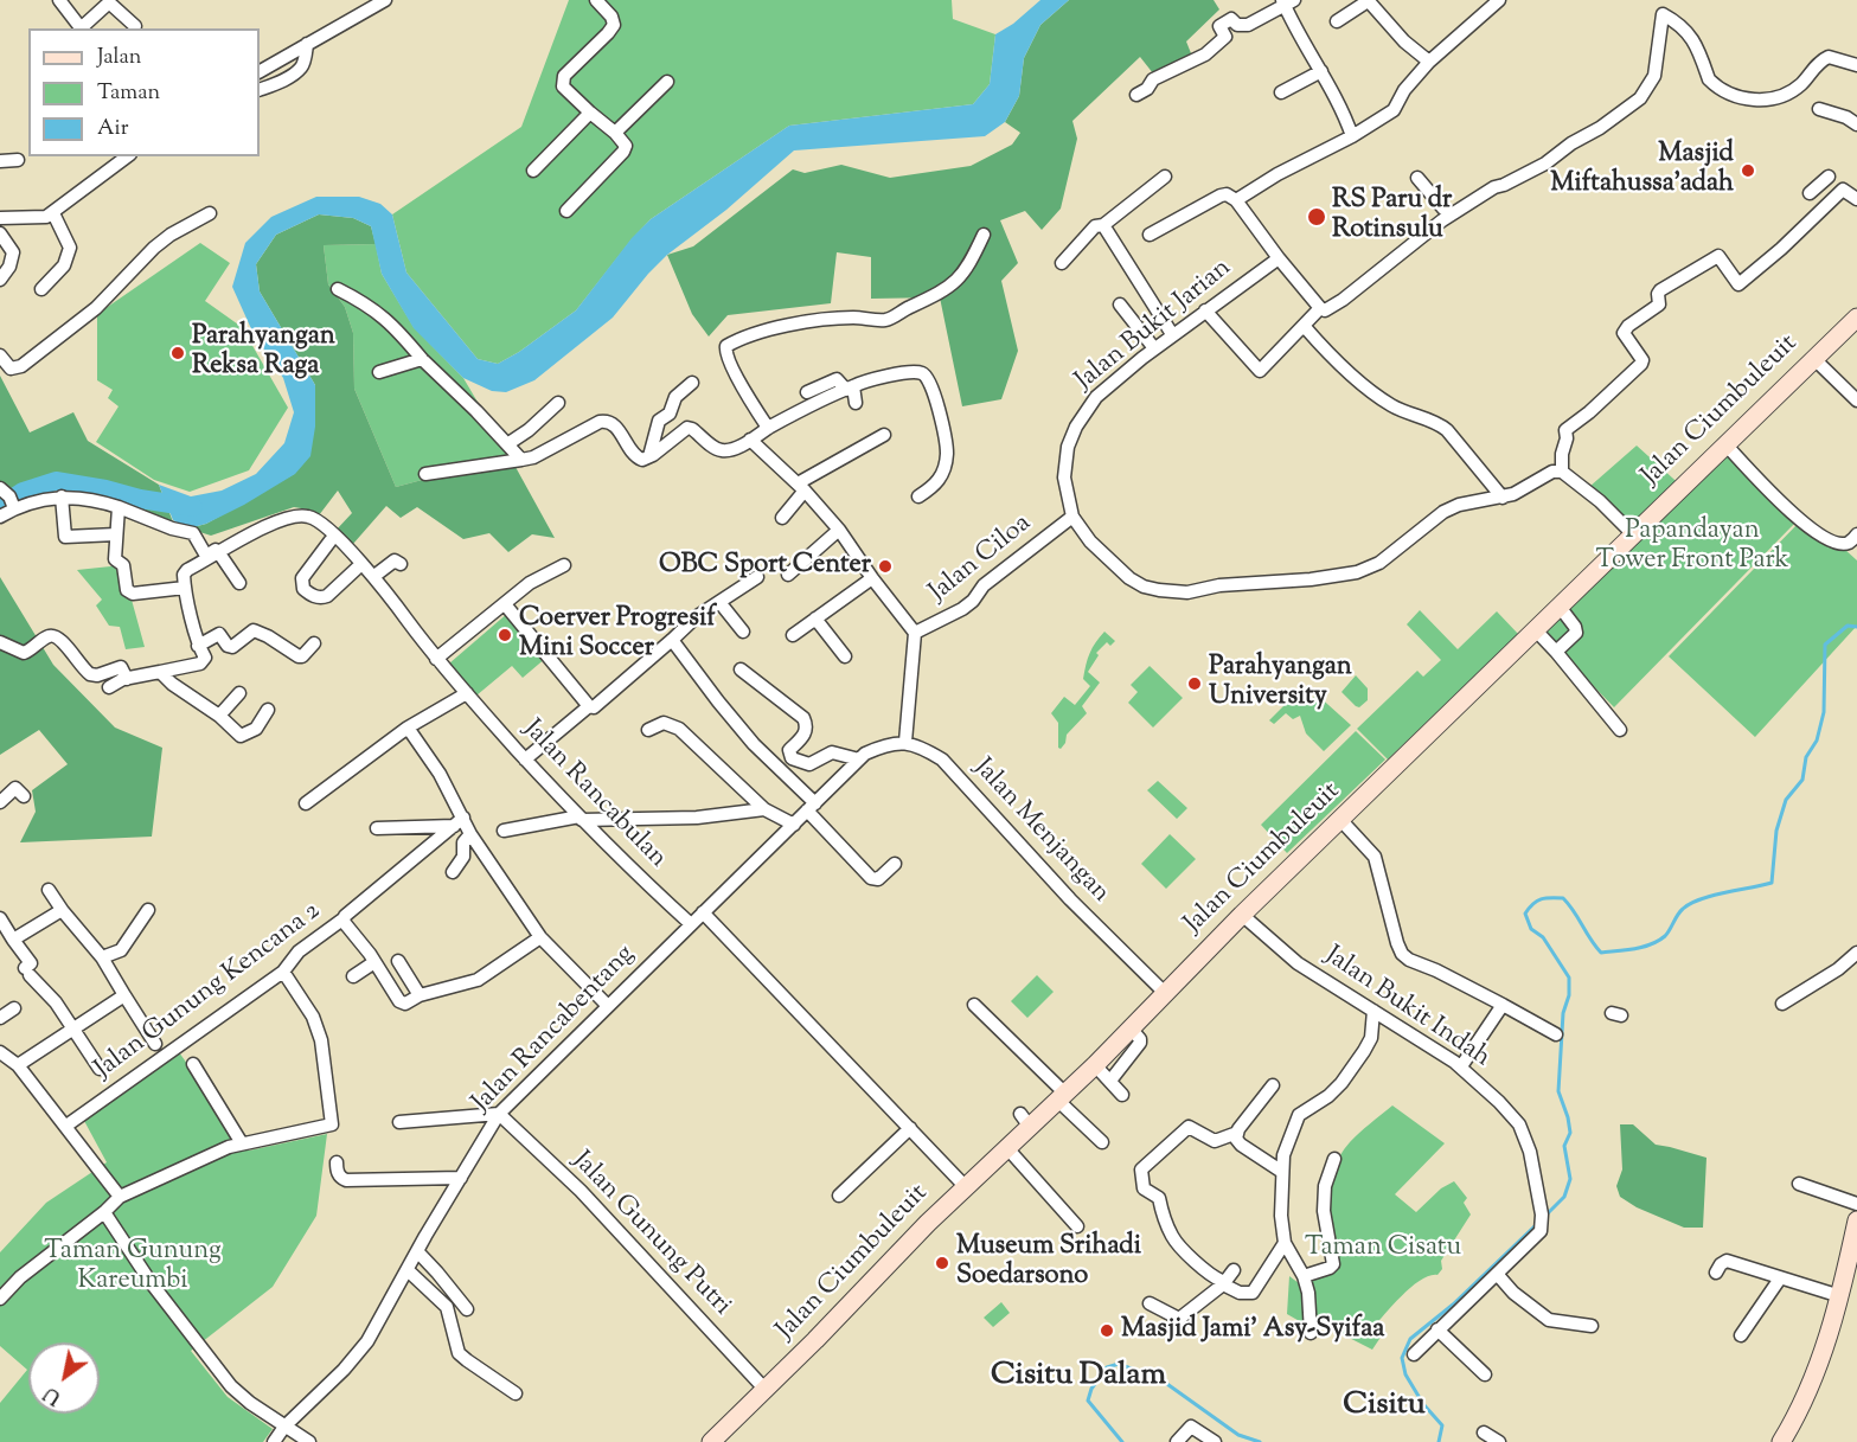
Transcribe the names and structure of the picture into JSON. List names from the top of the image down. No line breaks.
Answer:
{"streets":{"main road":["Jalan Ciumbuleuit"],"street":["Jalan Bukit Jarian","Jalan Ciloa","Jalan Rancabulan","Jalan Menjangan","Jalan Gunung Kencana 2","Jalan Bukit Indah","Jalan Rancabentang","Jalan Gunung Putri"]},"crossings":[["Jalan Bukit Jarian","Jalan Ciloa"],["Jalan Ciumbuleuit","Jalan Menjangan"],["Jalan Ciumbuleuit","Jalan Bukit Indah"],["Jalan Ciumbuleuit","Jalan Gunung Putri"],["Jalan Rancabulan","Jalan Rancabentang"],["Jalan Rancabentang","Jalan Gunung Putri"]],"districts":["Cisitu Dalam","Cisitu"],"parks":["Papandayan Tower Front Park","Taman Cisatu","Taman Gunung Kareumbi"],"places":["Masjid Miftahussa'adah","RS Paru dr Rotinsulu","Parahyangan Reksa Raga","OBC Sport Center","Coerver Progresif Mini Soccer","Parahyangan University","Museum Srihadi Soedarsono","Masjid Jami' Asy-Syifaa"],"legend":["Jalan","Taman","Air"],"north":"bottom left"}
